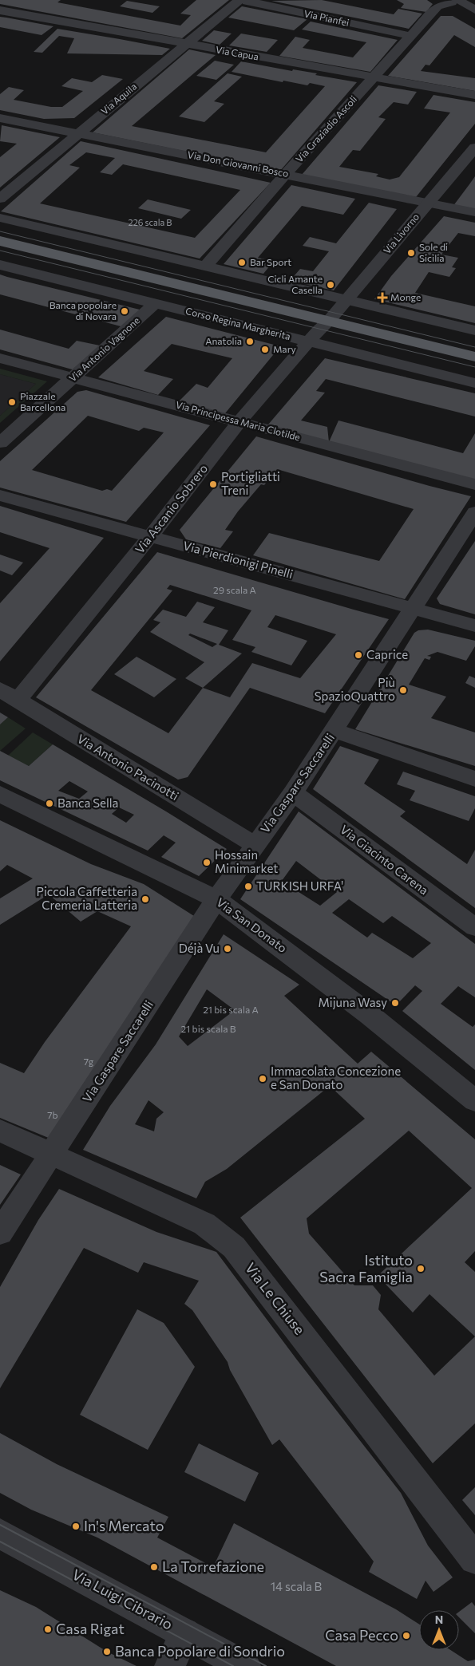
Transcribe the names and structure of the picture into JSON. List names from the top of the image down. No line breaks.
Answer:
{"streets":{"street":["Via Pianfei","Via Capua","Via Aquila","Via Graziadio Ascoli","Via Don Giovanni Bosco","Via Livorno","Corso Regina Margherita","Via Antonio Vagnone","Via Principessa Maria Clotilde","Via Ascanio Sobrero","Via Pierdionigi Pinelli","Via Antonio Pacinotti","Via Gaspare Saccarelli","Via Giacinto Carena","Via San Donato","Via Le Chiuse","Via Luigi Cibrario"]},"crossings":[["Via Pianfei","Via Graziadio Ascoli"],["Via Capua","Via Aquila"],["Via Capua","Via Graziadio Ascoli"],["Via Aquila","Via Don Giovanni Bosco"],["Via Graziadio Ascoli","Via Don Giovanni Bosco"],["Via Don Giovanni Bosco","Via Livorno"],["Via Livorno","Via Ascanio Sobrero"],["Corso Regina Margherita","Via Antonio Vagnone"],["Corso Regina Margherita","Via Ascanio Sobrero"],["Via Antonio Vagnone","Via Principessa Maria Clotilde"],["Via Principessa Maria Clotilde","Via Ascanio Sobrero"],["Via Ascanio Sobrero","Via Pierdionigi Pinelli"],["Via Ascanio Sobrero","Via Antonio Pacinotti"],["Via Pierdionigi Pinelli","Via Gaspare Saccarelli"],["Via Antonio Pacinotti","Via Gaspare Saccarelli"],["Via Gaspare Saccarelli","Via Giacinto Carena"],["Via Gaspare Saccarelli","Via San Donato"],["Via Gaspare Saccarelli","Via Le Chiuse"]],"places":{"other":["Sole di Sicilia","Bar Sport","Cicli Amante Casella","Banca popolare di Novara","Anatolia","Mary","Piazzale Barcellona","Portigliatti Treni","Caprice","Più SpazioQuattro","Banca Sella","Hossain Minimarket","TURKISH URFA'","Piccola Caffetteria Cremeria Latteria","Déjà Vu","Mijuna Wasy","Immacolata Concezione e San Donato","Istituto Sacra Famiglia","In's Mercato","La Torrefazione","Casa Rigat","Casa Pecco","Banca Popolare di Sondrio"],"health":["Monge"]},"house_numbers":["226 scala B","29 scala A","21 bis scala A","21 bis scala B","7g","7b","14 scala B"],"north":"top"}
